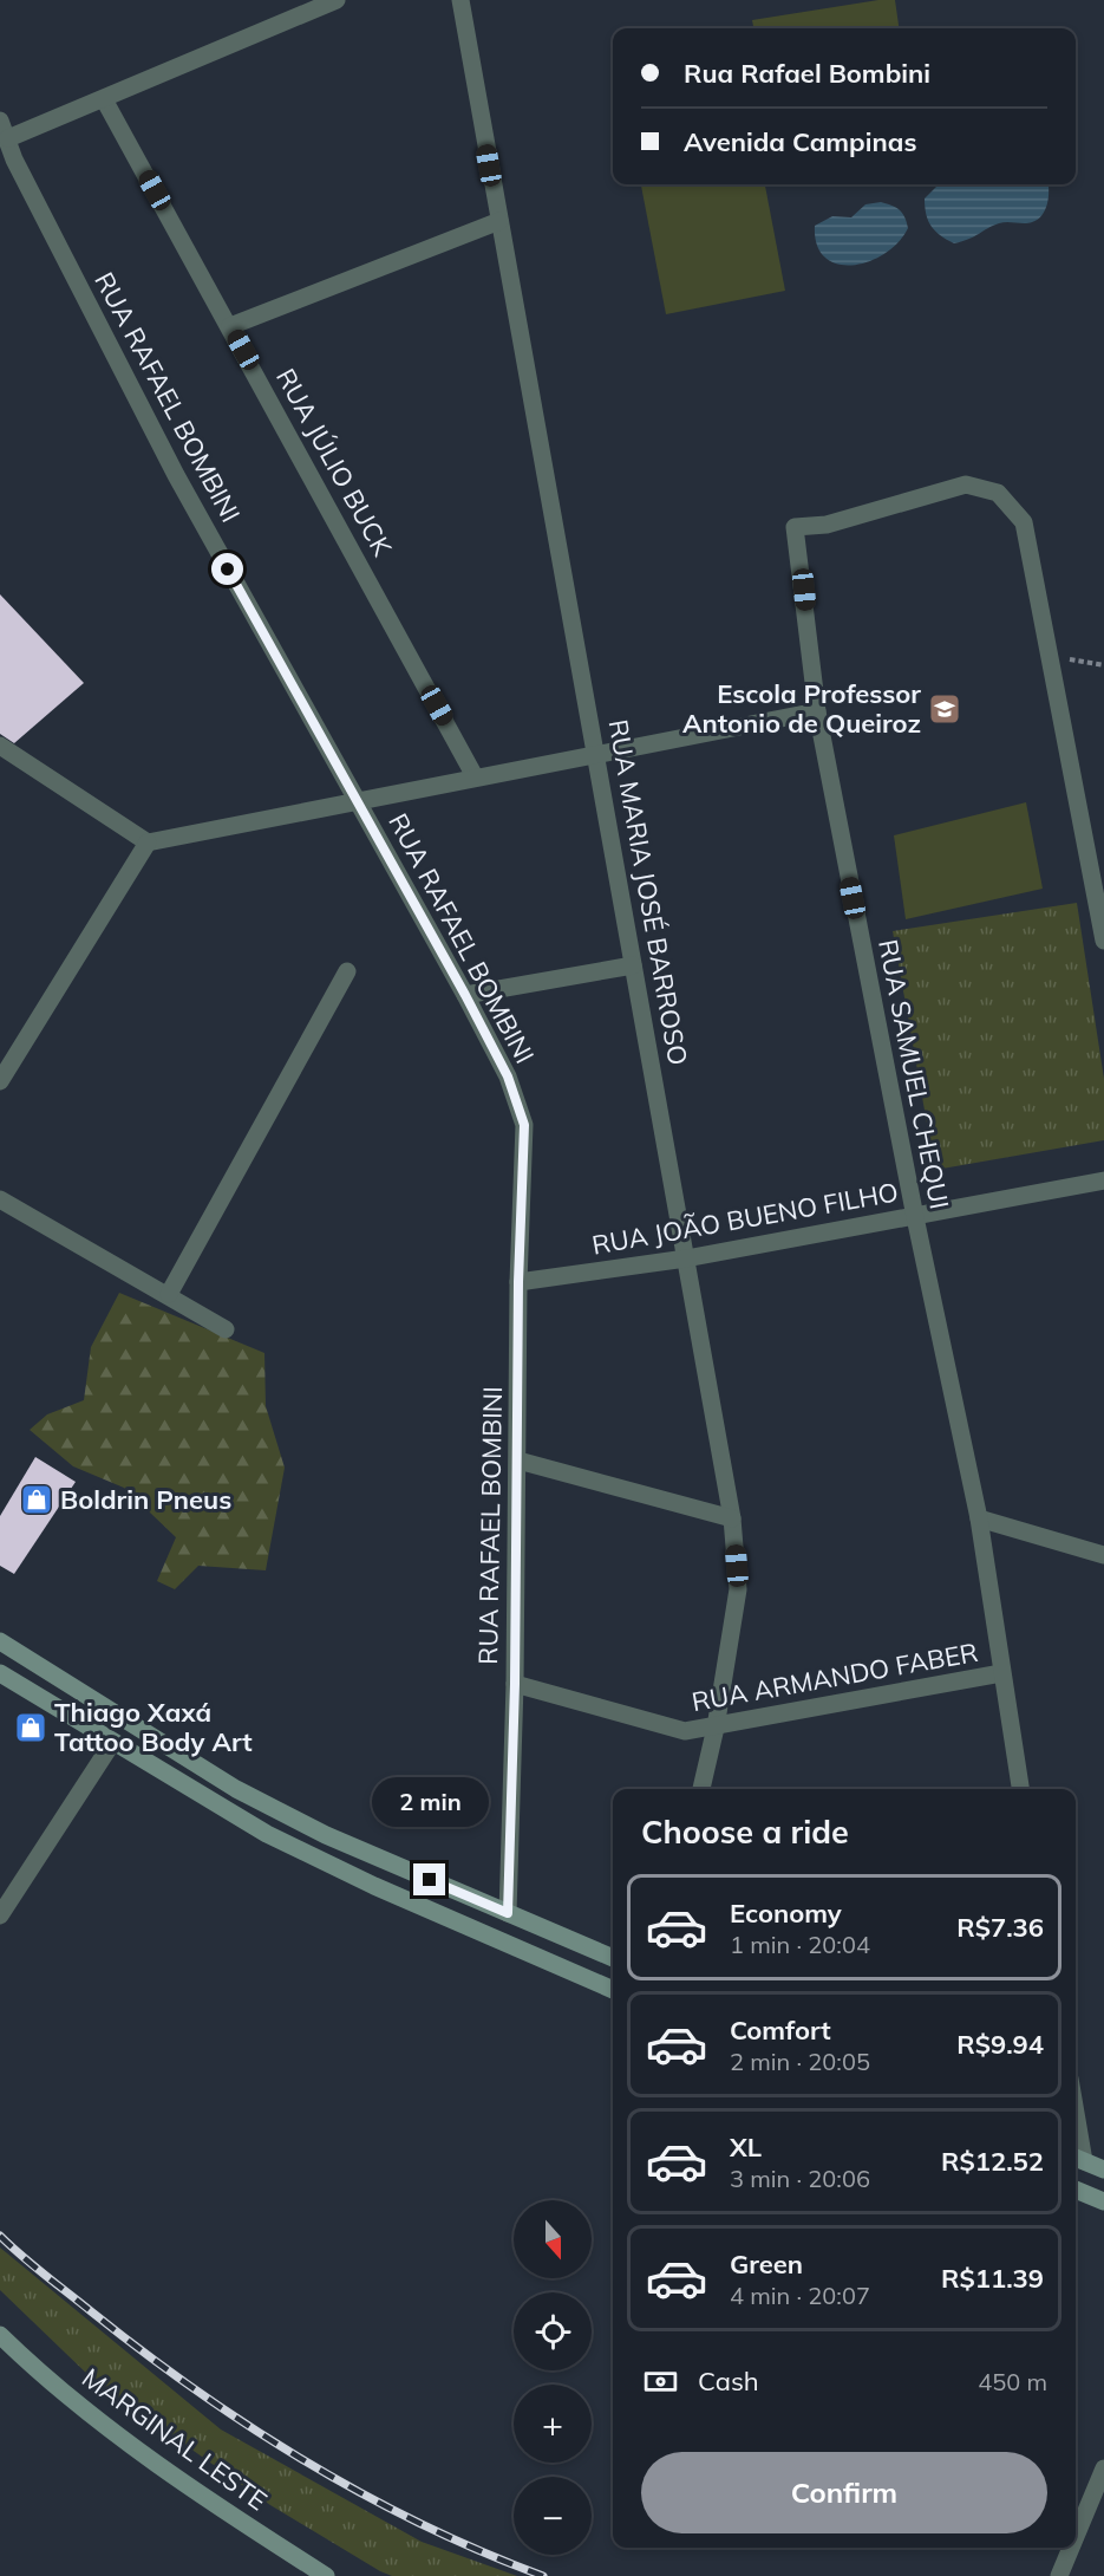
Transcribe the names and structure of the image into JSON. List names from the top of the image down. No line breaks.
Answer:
{"streets":{"main road":["MARGINAL LESTE"],"street":["RUA RAFAEL BOMBINI","RUA JÚLIO BUCK","RUA MARIA JOSÉ BARROSO","RUA SAMUEL CHEQUI","RUA JOÃO BUENO FILHO","RUA ARMANDO FABER"]},"crossings":[["RUA RAFAEL BOMBINI","RUA JOÃO BUENO FILHO"],["RUA RAFAEL BOMBINI","RUA ARMANDO FABER"],["RUA MARIA JOSÉ BARROSO","RUA JOÃO BUENO FILHO"],["RUA MARIA JOSÉ BARROSO","RUA ARMANDO FABER"],["RUA SAMUEL CHEQUI","RUA JOÃO BUENO FILHO"],["RUA SAMUEL CHEQUI","RUA ARMANDO FABER"]],"places":{"school or university":["Escola Professor Antonio de Queiroz"],"shop":["Boldrin Pneus","Thiago Xaxá Tattoo Body Art"]},"north":"bottom","page":{"banner":["Rua Rafael Bombini","Avenida Campinas"],"bubble":"2 min","heading":"Choose a ride","list":[{"name":"Economy","note":"1 min · 20:04","value":"R$7.36"},{"name":"Comfort","note":"2 min · 20:05","value":"R$9.94"},{"name":"XL","note":"3 min · 20:06","value":"R$12.52"},{"name":"Green","note":"4 min · 20:07","value":"R$11.39"}],"map_buttons":["+","−"],"pay":["Cash","450 m"],"buttons":"Confirm"}}
